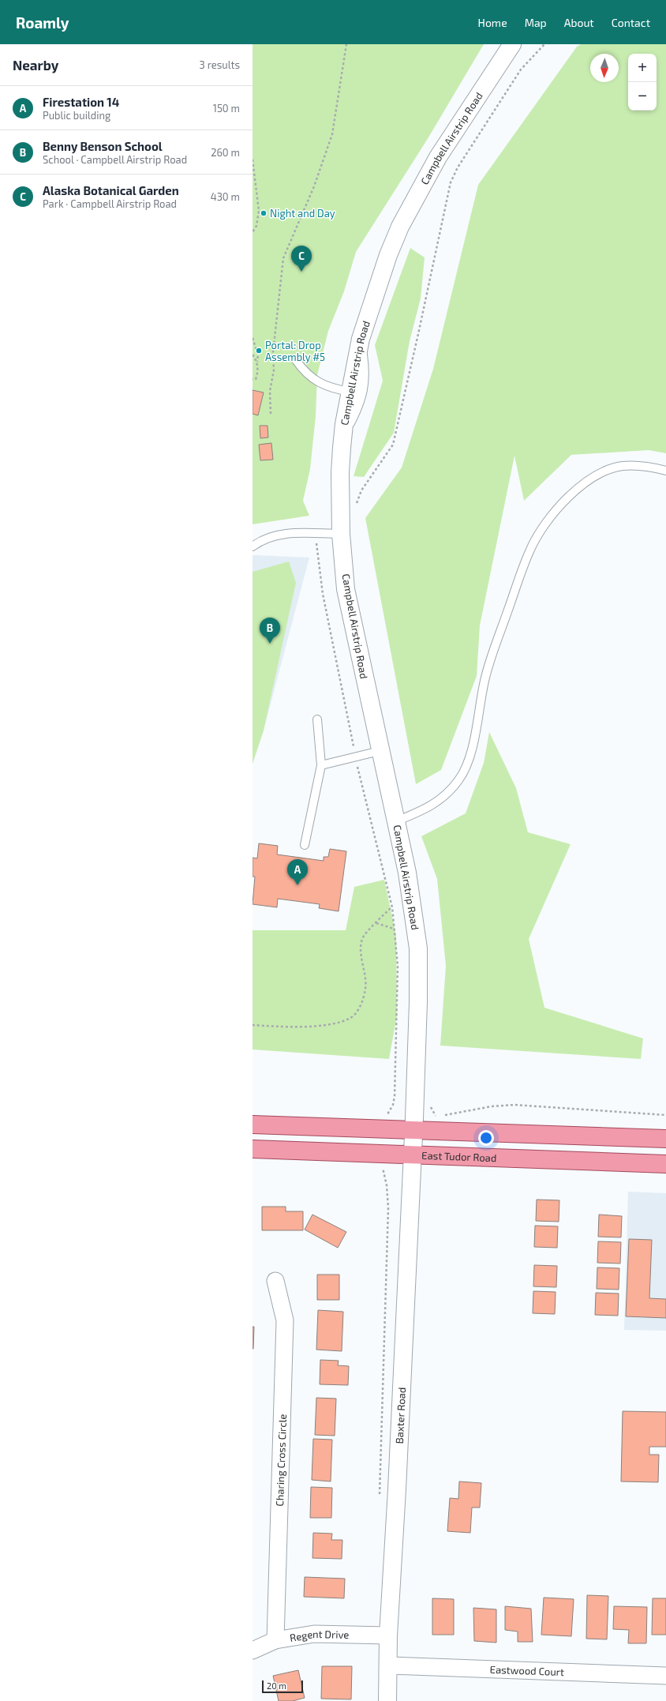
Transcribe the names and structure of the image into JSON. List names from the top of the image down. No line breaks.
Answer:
{"streets":{"main road":["East Tudor Road"],"street":["Campbell Airstrip Road","Baxter Road","Charing Cross Circle","Regent Drive","Eastwood Court"]},"crossings":[["Campbell Airstrip Road","Baxter Road"],["East Tudor Road","Baxter Road"],["Baxter Road","Regent Drive"],["Baxter Road","Eastwood Court"],["Charing Cross Circle","Regent Drive"]],"places":["Night and Day","Portal: Drop Assembly #5"],"scale_bar":"20 m","north":"bottom","page":{"header":"Roamly","nav":["Home","Map","About","Contact"],"heading":["Nearby","3 results"],"map_buttons":["+","−"],"list":[{"mark":"A","name":"Firestation 14","note":"Public building","value":"150 m"},{"mark":"B","name":"Benny Benson School","note":"School · Campbell Airstrip Road","value":"260 m"},{"mark":"C","name":"Alaska Botanical Garden","note":"Park · Campbell Airstrip Road","value":"430 m"}],"pins":["C","B","A"],"scale":"20 m"}}
